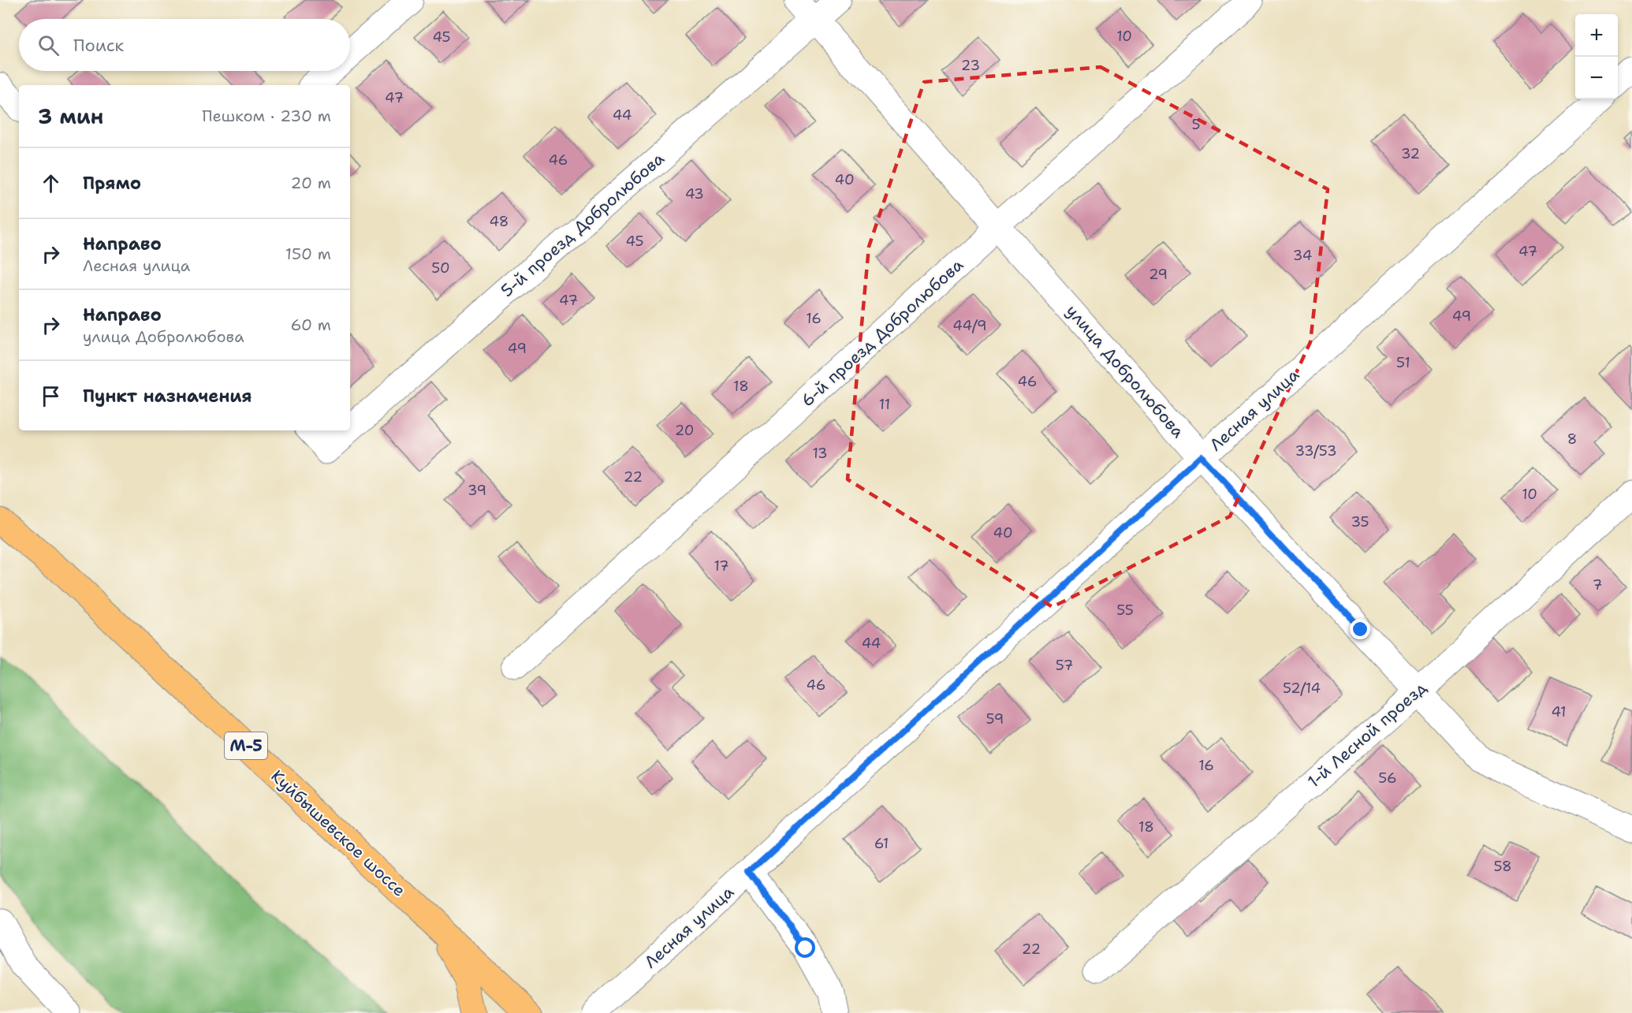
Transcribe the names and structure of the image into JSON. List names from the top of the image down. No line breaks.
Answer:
{"streets":{"highway":["М-5","Куйбышевское шоссе"],"street":["5-й проезд Добролюбова","6-й проезд Добролюбова","улица Добролюбова","Лесная улица","1-й Лесной проезд"]},"crossings":[["5-й проезд Добролюбова","улица Добролюбова"],["6-й проезд Добролюбова","улица Добролюбова"],["улица Добролюбова","Лесная улица"],["улица Добролюбова","1-й Лесной проезд"]],"house_numbers":["10","45","23","47","44","5","32","46","40","43","48","45","47","34","50","29","47","49","16","44/9","49","51","46","18","11","20","8","33/53","13","22","39","10","35","40","17","7","55","44","57","46","52/14","41","59","16","56","18","61","58","22"],"page":{"map_buttons":["+","−"],"search":"Поиск","heading":["3 мин","Пешком · 230 m"],"list":[["Прямо","20 m"],["Направо","Лесная улица","150 m"],["Направо","улица Добролюбова","60 m"],"Пункт назначения"]}}
